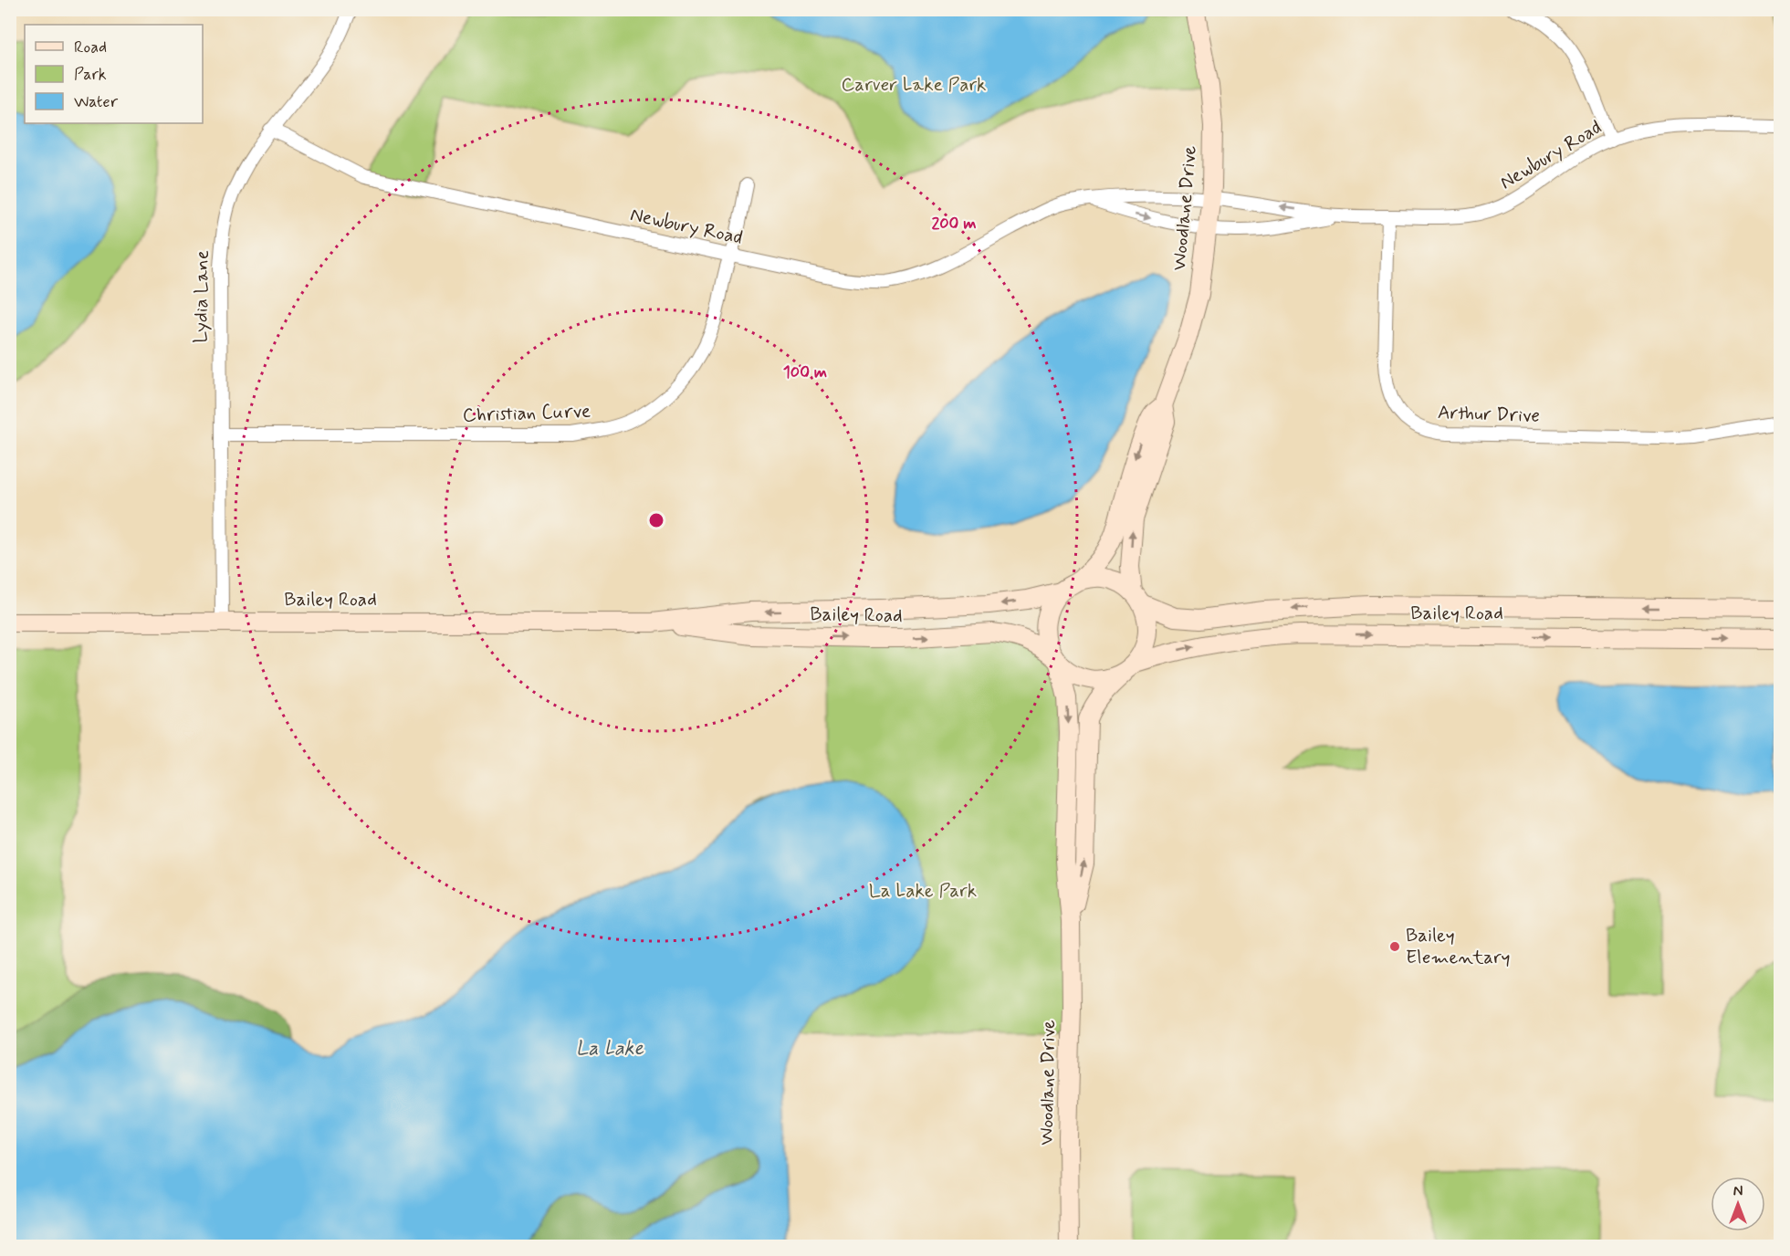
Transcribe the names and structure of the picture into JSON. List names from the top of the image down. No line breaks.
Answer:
{"streets":{"main road":["Woodlane Drive","Bailey Road"],"street":["Newbury Road","Lydia Lane","Christian Curve","Arthur Drive"]},"crossings":[["Newbury Road","Woodlane Drive"],["Newbury Road","Lydia Lane"],["Newbury Road","Christian Curve"],["Newbury Road","Arthur Drive"],["Woodlane Drive","Bailey Road"],["Lydia Lane","Christian Curve"],["Lydia Lane","Bailey Road"]],"water":["La Lake"],"parks":["Carver Lake Park","La Lake Park"],"places":["Bailey Elementary"],"legend":["Road","Park","Water"],"north":"top","rings":["200 m","100 m"]}
